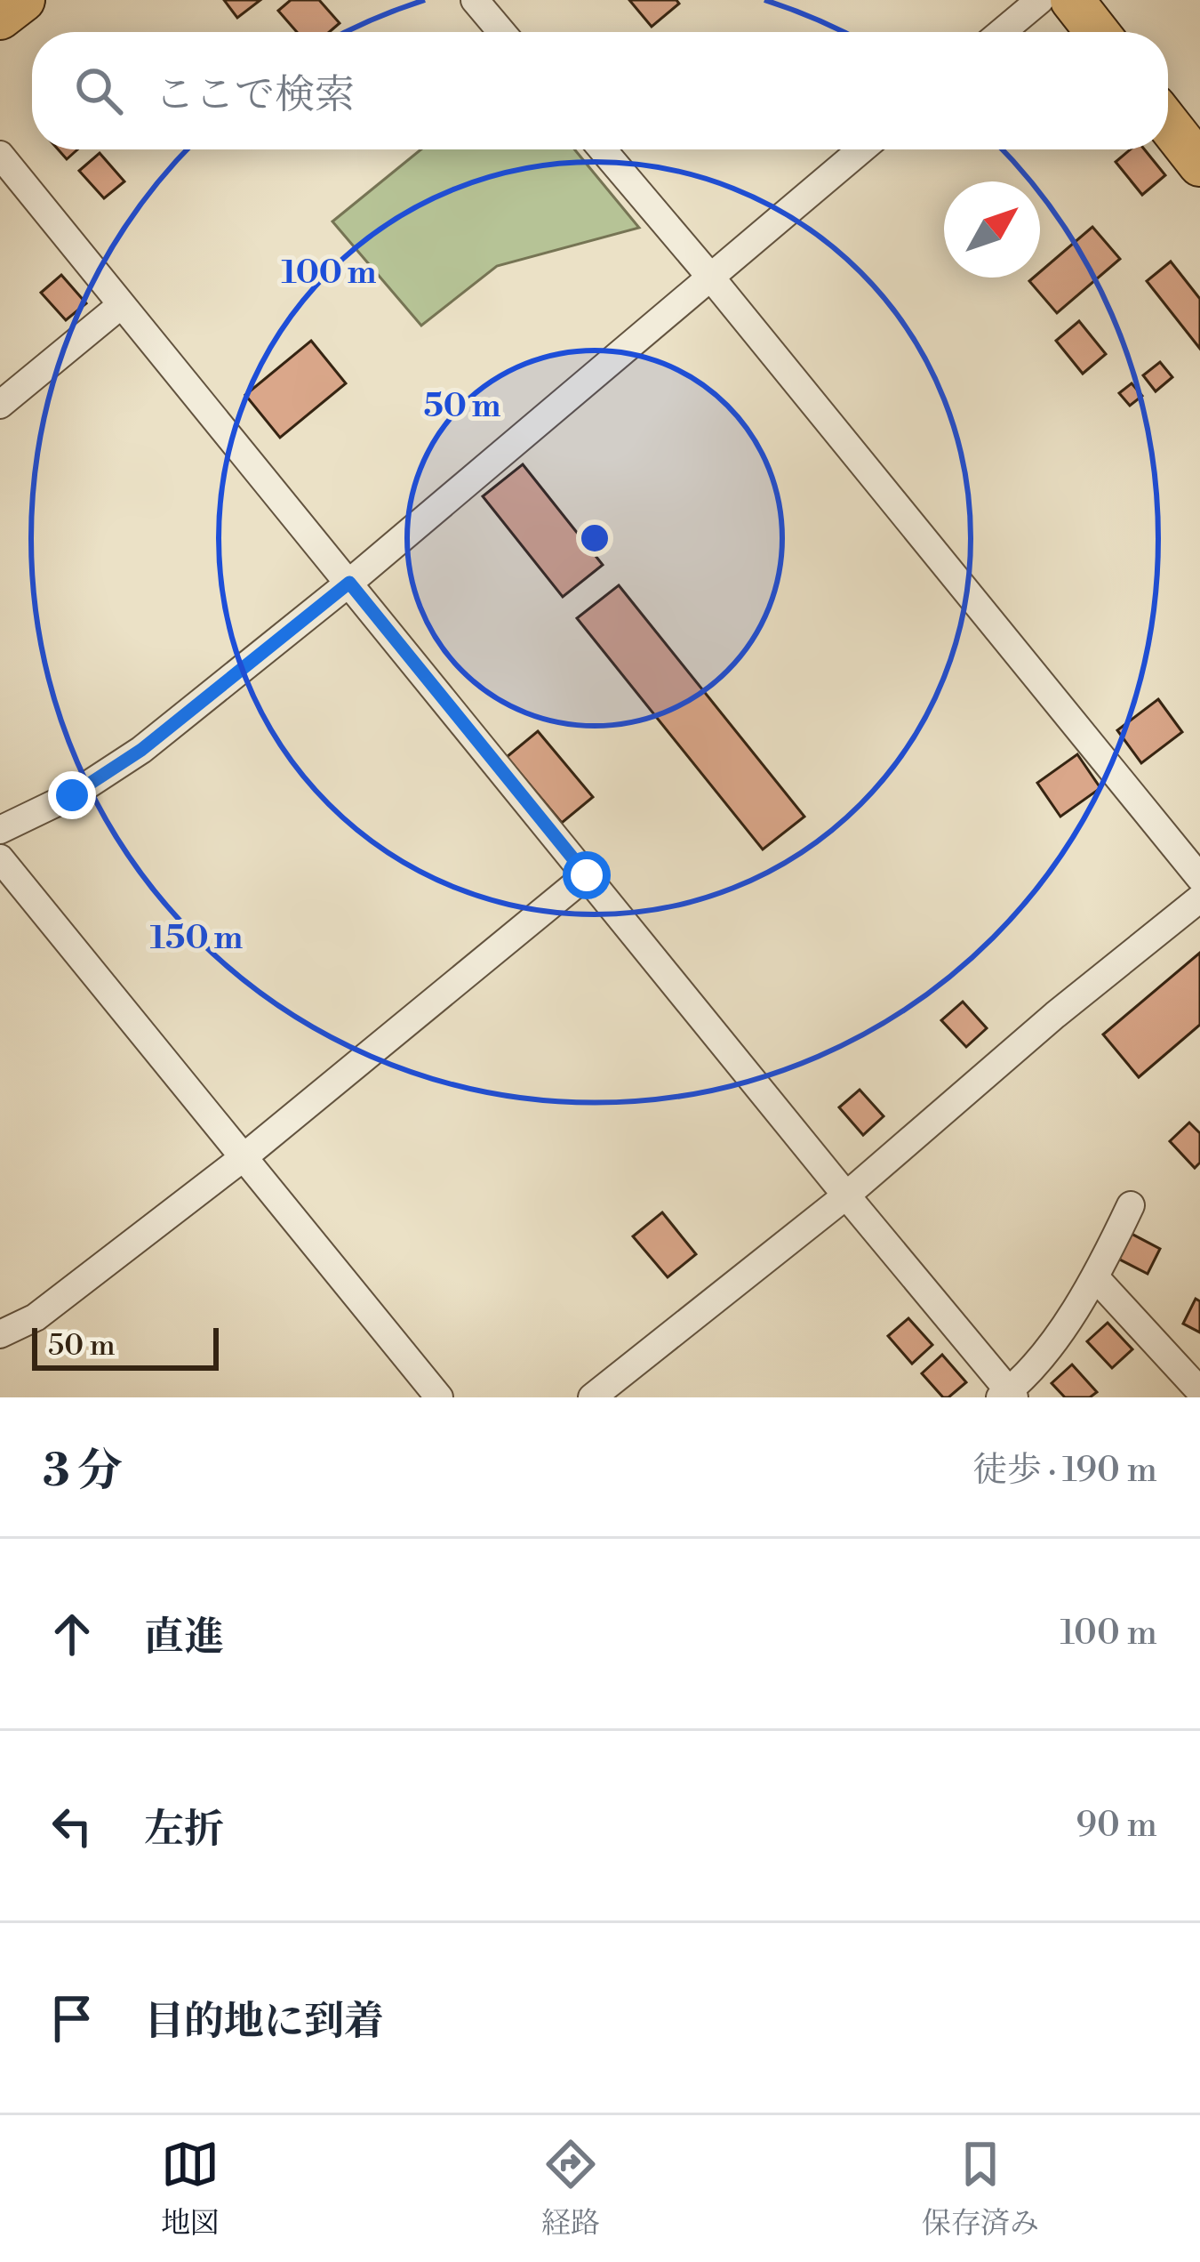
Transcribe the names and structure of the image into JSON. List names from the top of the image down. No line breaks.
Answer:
{"scale_bar":"50 m","north":"top right","page":{"search":"ここで検索","scale":"50 m","heading":["3 分","徒歩 · 190 m"],"list":[["直進","100 m"],["左折","90 m"],"目的地に到着"],"nav":["地図","経路","保存済み"]},"rings":["100 m","50 m","150 m"]}
